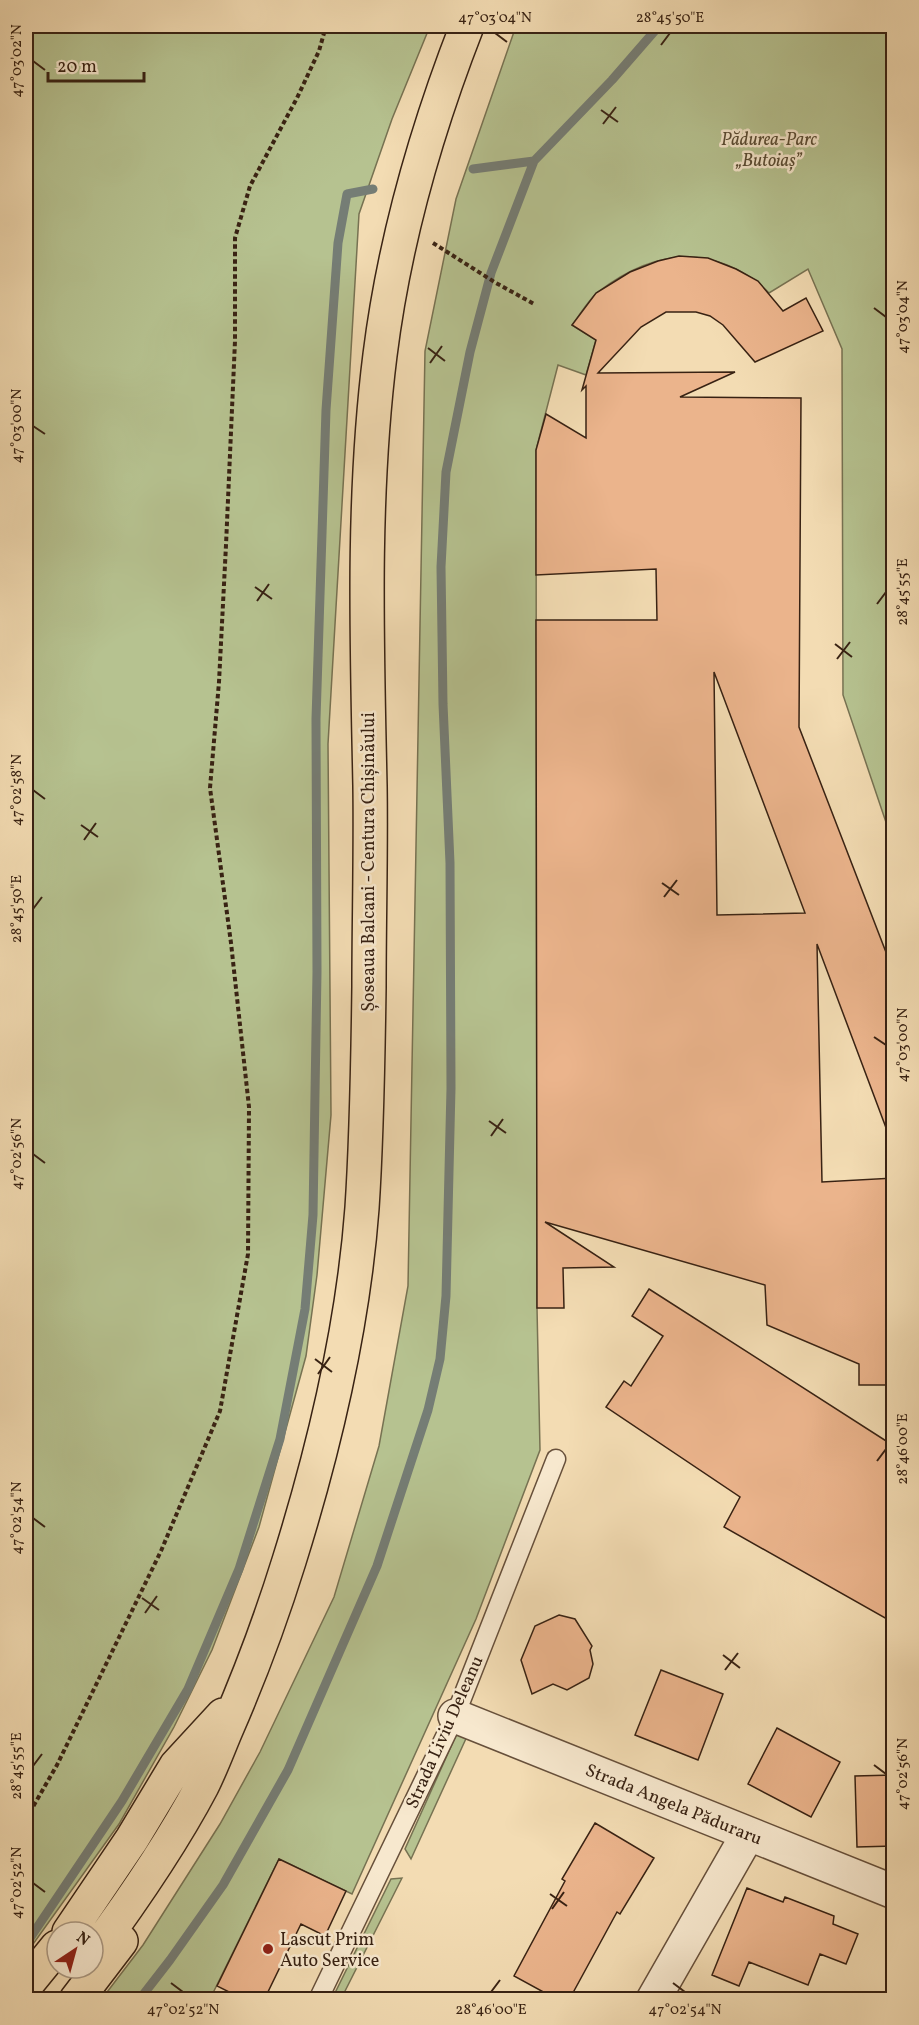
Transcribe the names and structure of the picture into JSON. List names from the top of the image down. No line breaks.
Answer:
{"streets":{"highway":["Șoseaua Balcani - Centura Chișinăului"],"street":["Strada Angela Păduraru"],"lane":["Strada Liviu Deleanu"]},"crossings":[["Strada Liviu Deleanu","Strada Angela Păduraru"]],"parks":["Pădurea-Parc „Butoiaș”"],"places":["Lascut Prim Auto Service"],"scale_bar":"20 m","north":"top right","coordinates":["47°03'04\"N","28°45'50\"E","47°03'02\"N","47°03'00\"N","28°45'55\"E","47°02'58\"N","47°02'56\"N","28°46'00\"E","47°02'54\"N","47°02'52\"N"]}
